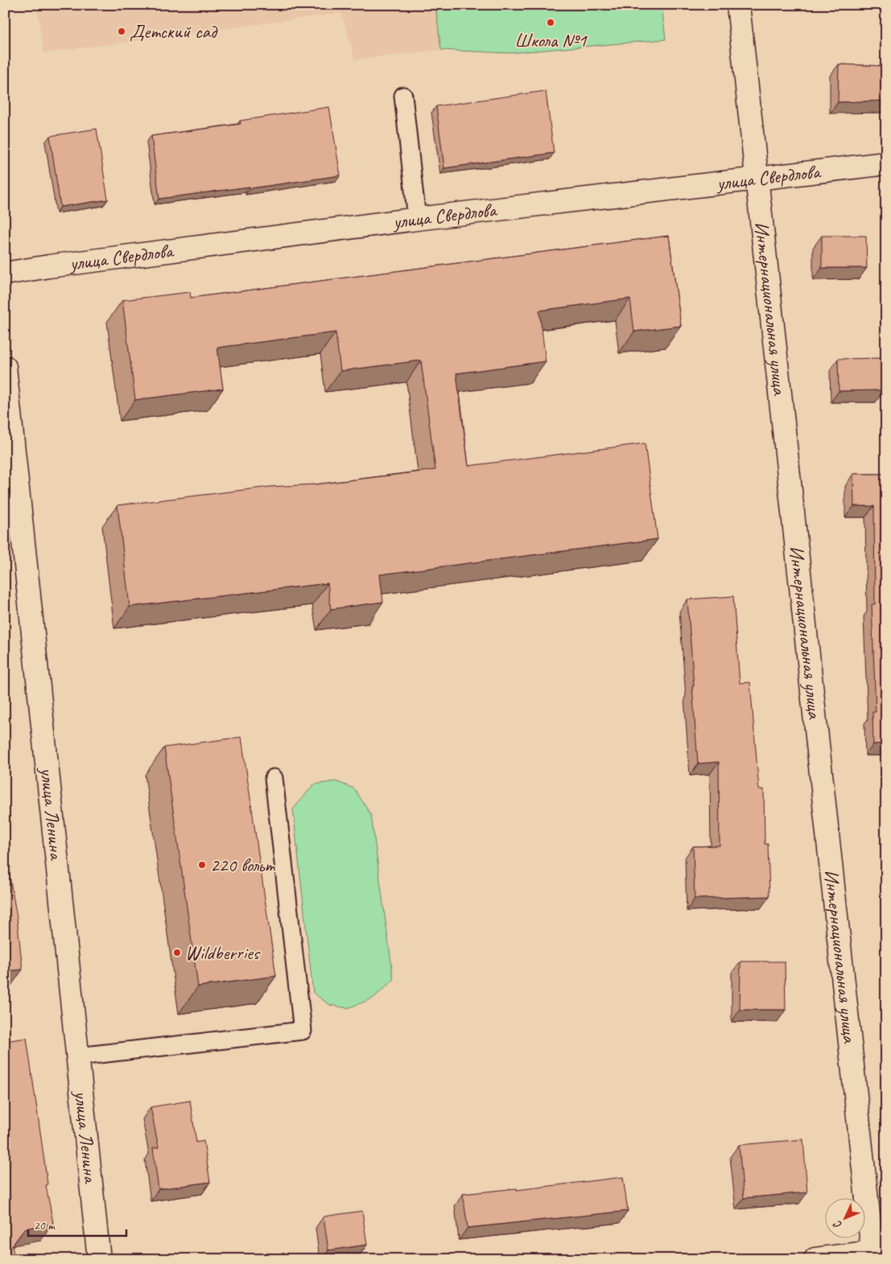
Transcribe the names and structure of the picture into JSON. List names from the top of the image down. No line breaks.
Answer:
{"streets":{"main road":["улица Свердлова","Интернациональная улица","улица Ленина"]},"crossings":[["улица Свердлова","Интернациональная улица"]],"places":["Школа №1","Детский сад","220 вольт","Wildberries"],"scale_bar":"20 m","north":"bottom left"}
